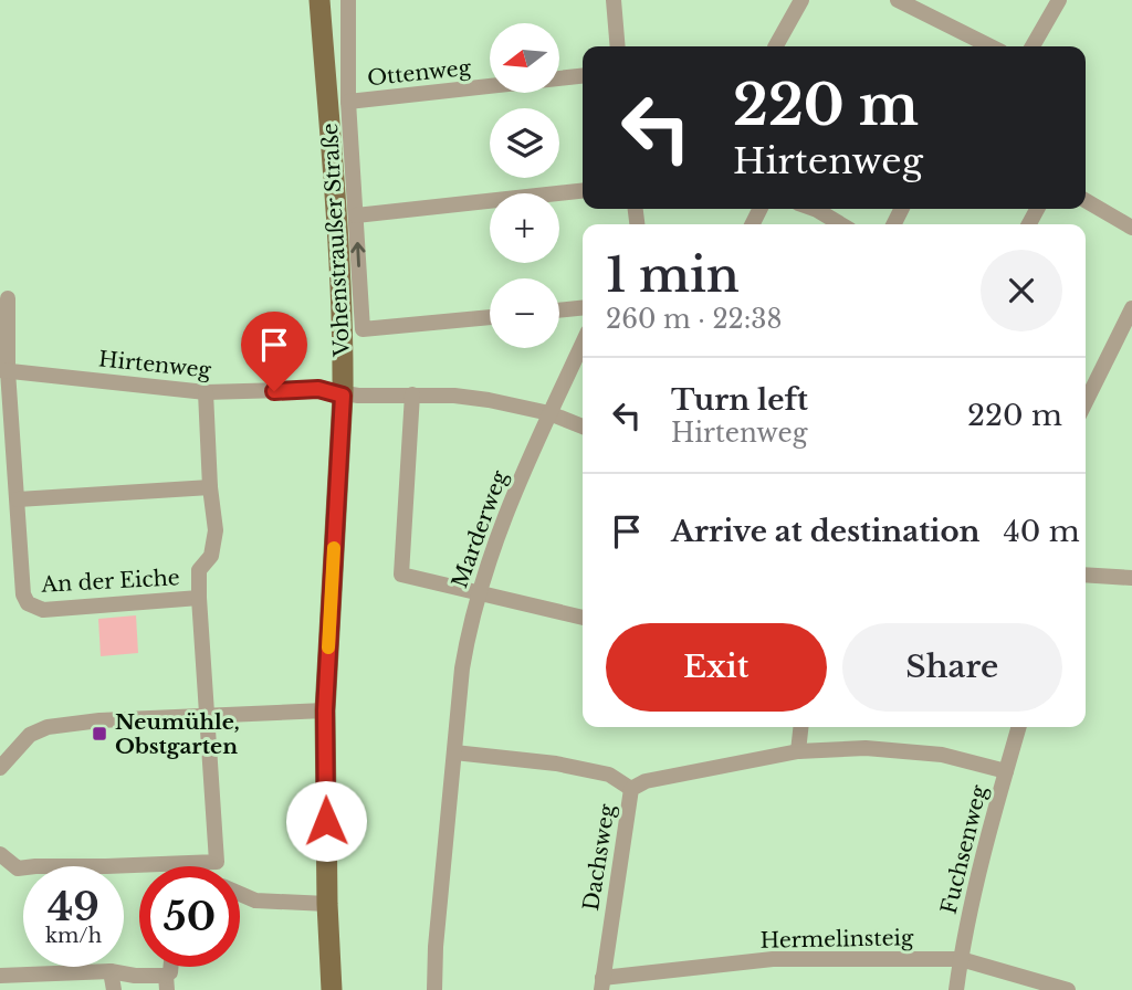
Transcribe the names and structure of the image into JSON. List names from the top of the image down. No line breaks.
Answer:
{"streets":{"main road":["Vohenstraußer Straße"],"street":["Ottenweg","Hirtenweg","Marderweg","An der Eiche","Fuchsenweg","Dachsweg","Hermelinsteig"]},"crossings":[["Ottenweg","Vohenstraußer Straße"],["Vohenstraußer Straße","Hirtenweg"],["Hirtenweg","Marderweg"],["Hirtenweg","An der Eiche"],["Fuchsenweg","Dachsweg"],["Fuchsenweg","Hermelinsteig"],["Dachsweg","Hermelinsteig"]],"places":{"transit":["Neumühle, Obstgarten"]},"north":"left","page":{"map_buttons":["+","−"],"turn":["220 m","Hirtenweg"],"heading":["1 min","260 m · 22:38"],"list":[{"name":"Turn left","note":"Hirtenweg","value":"220 m"},{"name":"Arrive at destination","value":"40 m"}],"buttons":["Exit","Share"],"speed":"49 km/h","limit":"50"}}
